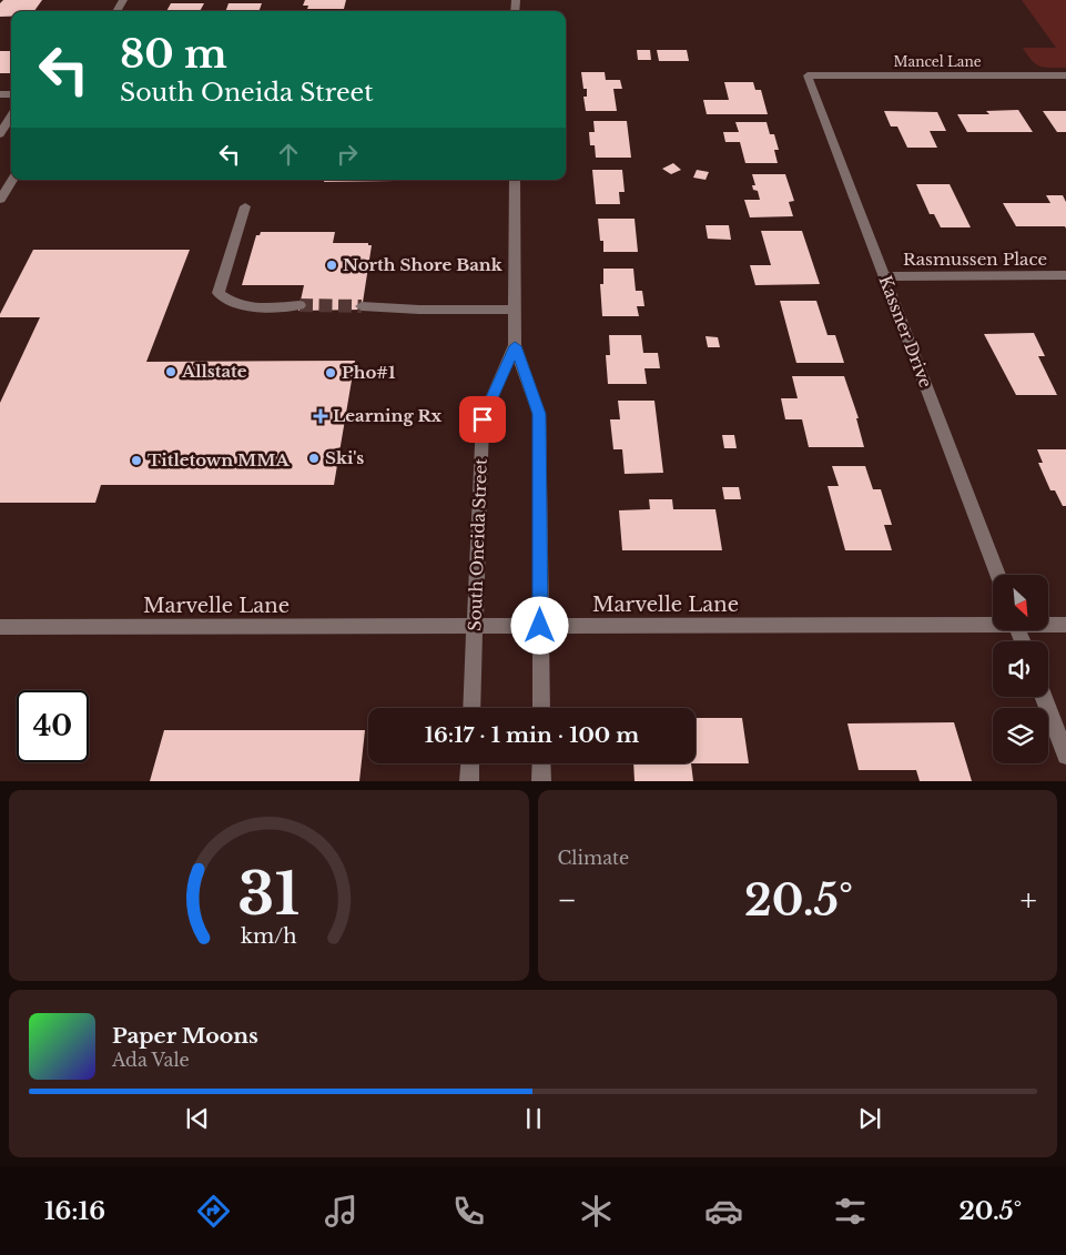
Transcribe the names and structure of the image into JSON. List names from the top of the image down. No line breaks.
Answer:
{"streets":{"street":["Mancel Lane","Rasmussen Place","Kassner Drive","South Oneida Street","Marvelle Lane"]},"crossings":[["Mancel Lane","Kassner Drive"],["Rasmussen Place","Kassner Drive"],["South Oneida Street","Marvelle Lane"]],"places":{"other":["North Shore Bank","Allstate","Pho#1","Ski's","Titletown MMA"],"health":["Learning Rx"]},"north":"bottom right","page":{"turn":["80 m","South Oneida Street"],"limit":"40","trip":"16:17 · 1 min · 100 m","tile":"Climate","heat":["−","20.5°","+"],"song":["Paper Moons","Ada Vale"],"tabs":["16:16","20.5°"],"gauge":["31","km/h"]}}
